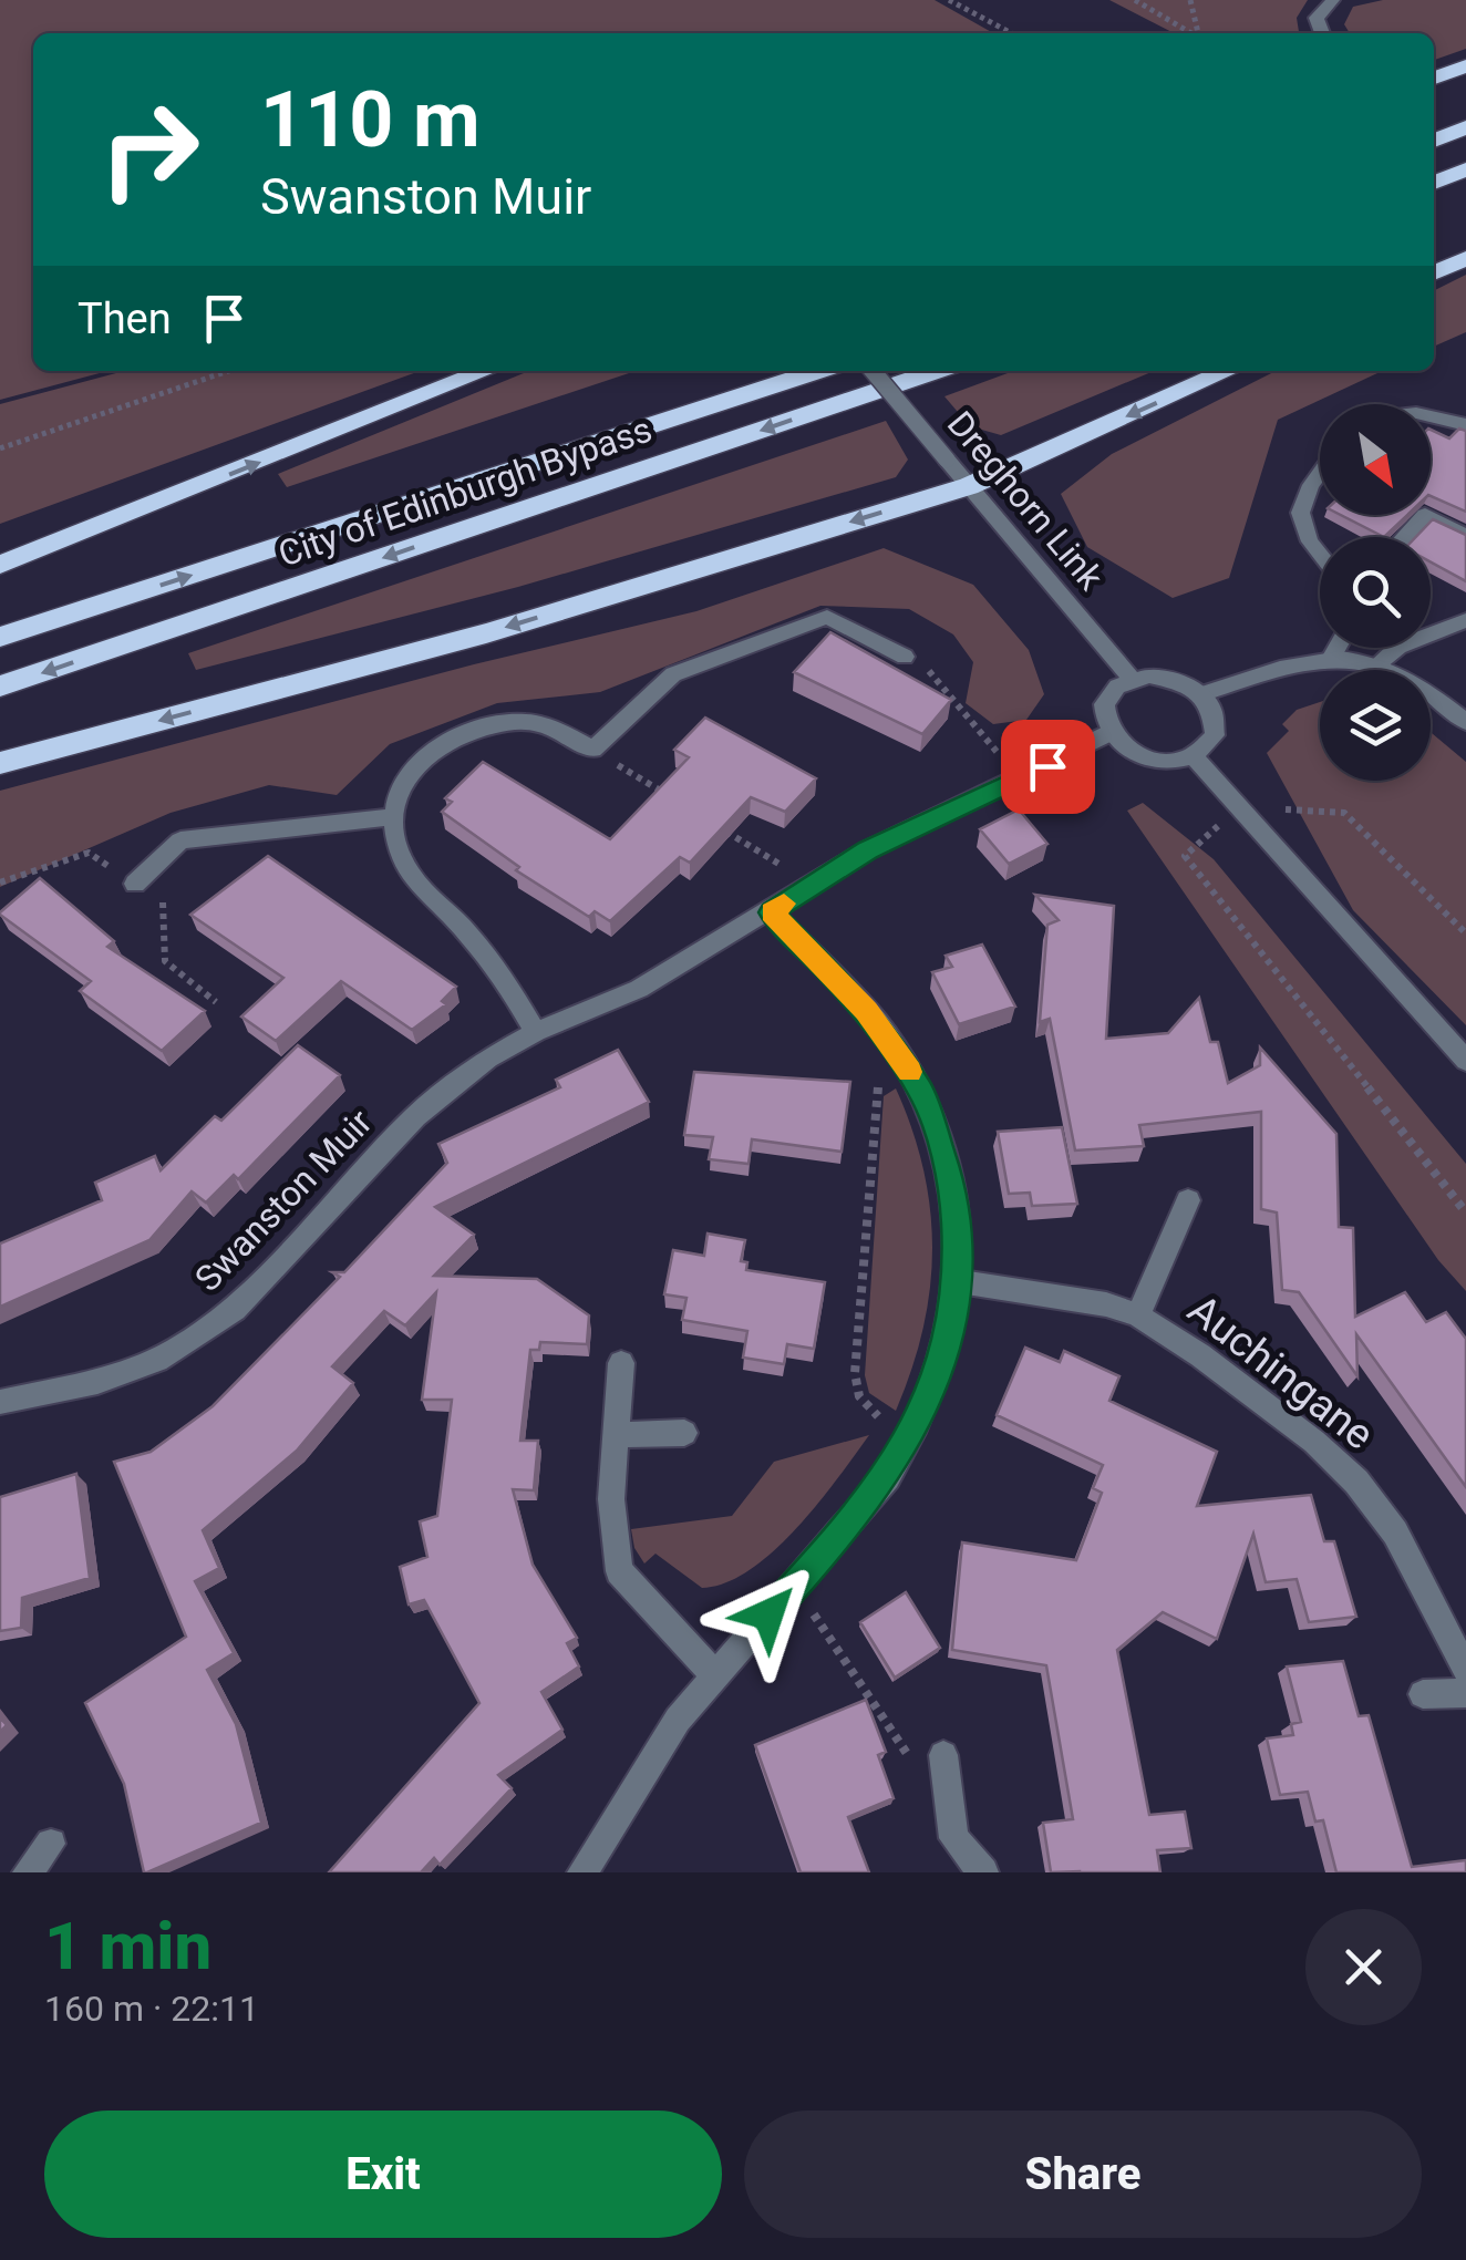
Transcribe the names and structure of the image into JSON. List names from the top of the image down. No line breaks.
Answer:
{"streets":{"highway":["City of Edinburgh Bypass"],"street":["Dreghorn Link","Swanston Muir","Auchingane"]},"crossings":[["Dreghorn Link","Swanston Muir"]],"north":"bottom right","page":{"turn":["110 m","Swanston Muir"],"then":"Then","heading":["1 min","160 m · 22:11"],"buttons":["Exit","Share"]}}
